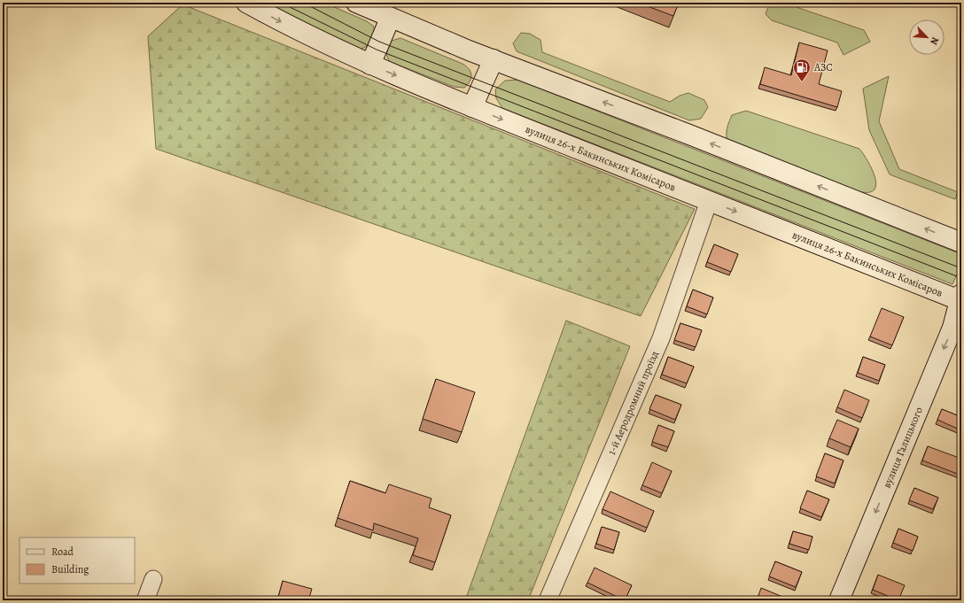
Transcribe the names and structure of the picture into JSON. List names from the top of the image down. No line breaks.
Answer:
{"streets":{"street":["вулиця 26-х Бакинських Комісаров","1-й Аеродромний проїзд","вулиця Галицького"]},"crossings":[["вулиця 26-х Бакинських Комісаров","1-й Аеродромний проїзд"],["вулиця 26-х Бакинських Комісаров","вулиця Галицького"]],"one_way":["вулиця Галицького"],"places":{"fuel station":["АЗС"]},"legend":["Road","Building"],"north":"bottom right"}
